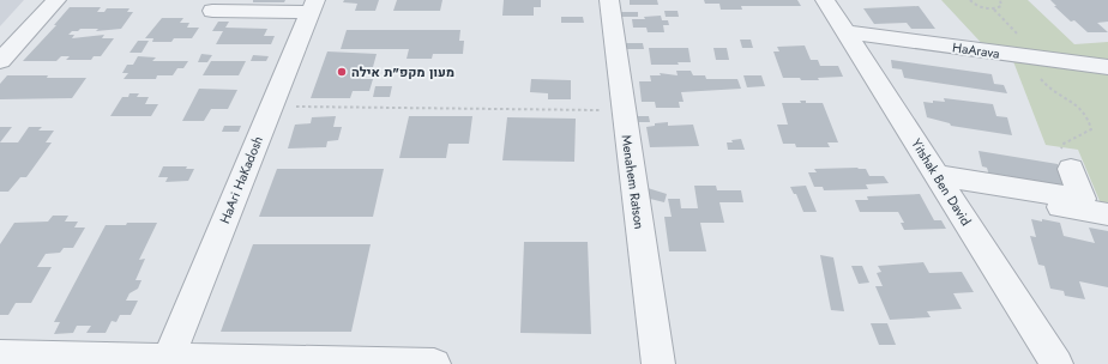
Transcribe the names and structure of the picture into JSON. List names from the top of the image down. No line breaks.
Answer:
{"streets":{"street":["HaArava","HaAri HaKadosh","Menahem Ratson","Yitshak Ben David"]},"crossings":[["HaArava","Yitshak Ben David"]],"places":["מעון מקפ\"ת אילה"]}
